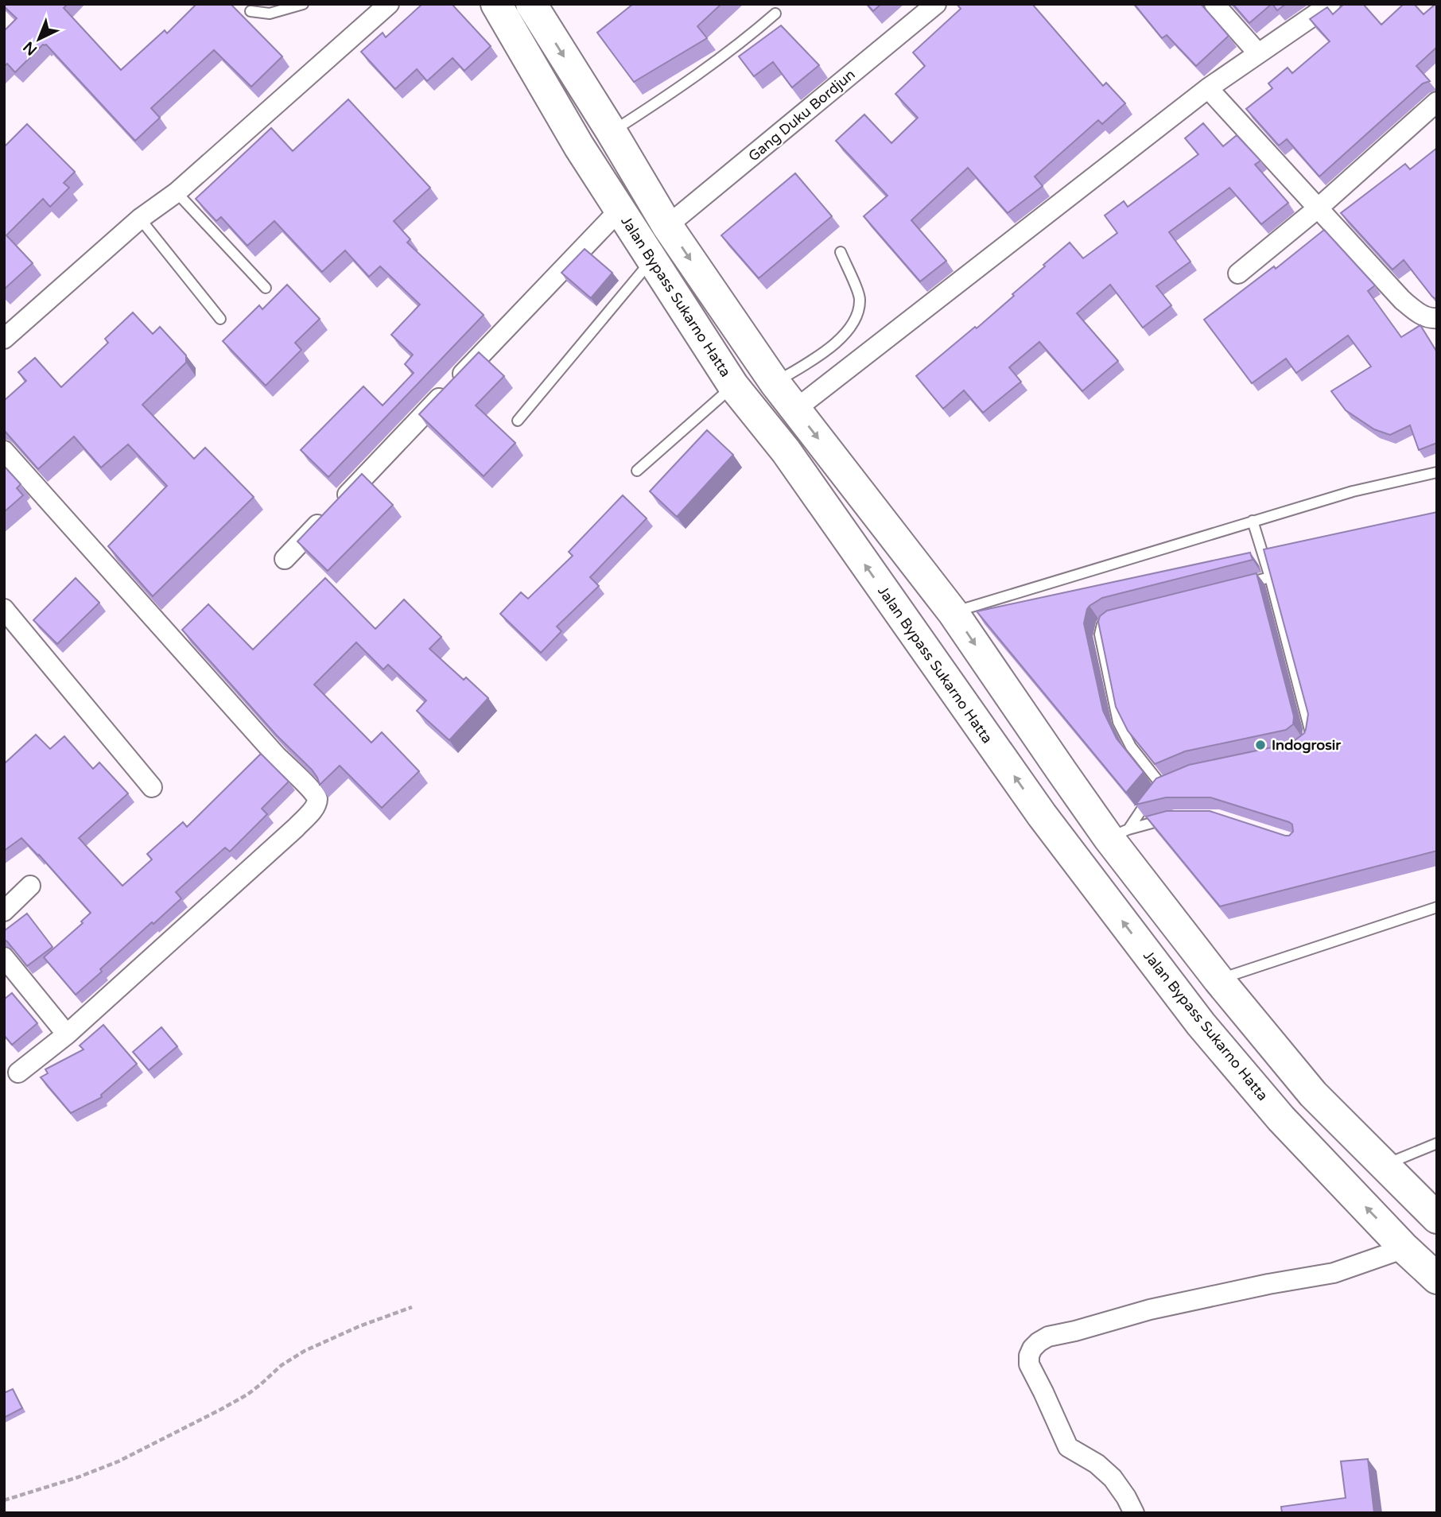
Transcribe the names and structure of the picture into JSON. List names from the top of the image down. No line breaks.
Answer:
{"streets":{"highway":["Jalan Bypass Sukarno Hatta"],"street":["Gang Duku Bordjun"]},"places":["Indogrosir"],"north":"bottom left"}
